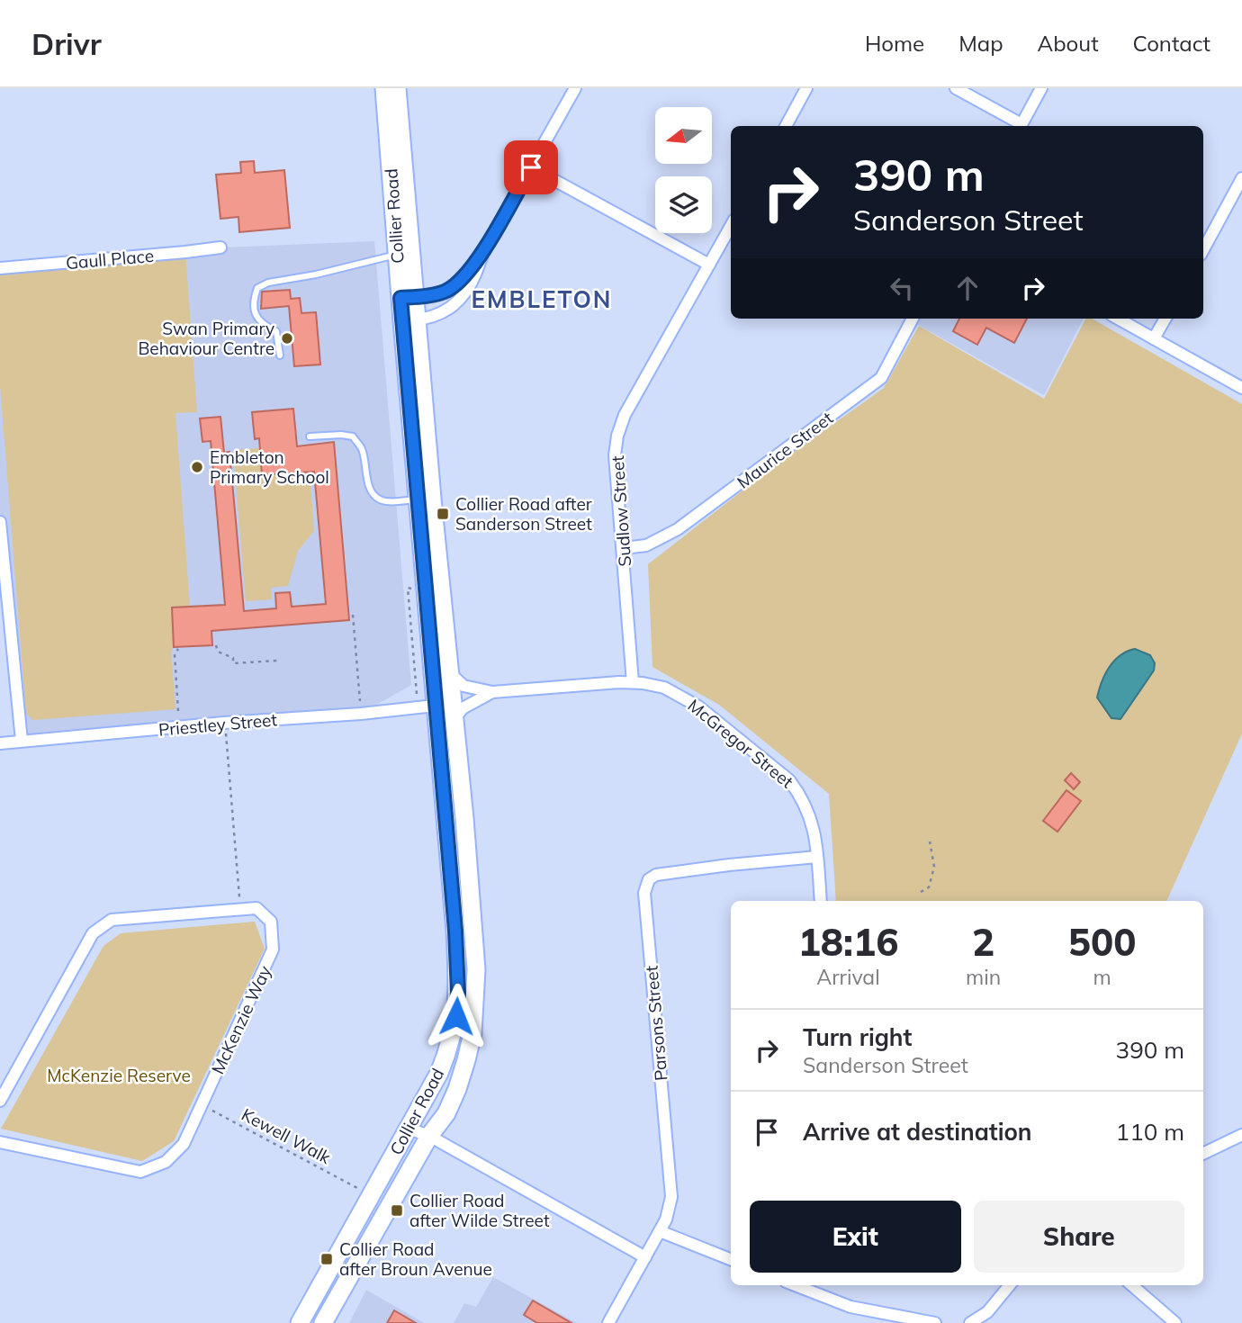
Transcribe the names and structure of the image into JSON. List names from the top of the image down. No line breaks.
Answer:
{"streets":{"main road":["Collier Road"],"street":["Gaull Place","Maurice Street","Sudlow Street","Priestley Street","McGregor Street","McKenzie Way","Parsons Street"],"path":["Kewell Walk"]},"crossings":[["Collier Road","Priestley Street"],["Collier Road","McGregor Street"],["Maurice Street","Sudlow Street"],["Sudlow Street","McGregor Street"],["McGregor Street","Parsons Street"],["McKenzie Way","Kewell Walk"]],"districts":["EMBLETON"],"parks":["McKenzie Reserve"],"places":{"other":["Swan Primary Behaviour Centre","Embleton Primary School"],"transit":["Collier Road after Sanderson Street","Collier Road after Wilde Street","Collier Road after Broun Avenue"]},"north":"left","page":{"header":"Drivr","nav":["Home","Map","About","Contact"],"turn":["390 m","Sanderson Street"],"eta":["18:16","Arrival","2","min","500","m"],"list":[{"name":"Turn right","note":"Sanderson Street","value":"390 m"},{"name":"Arrive at destination","value":"110 m"}],"buttons":["Exit","Share"]}}
